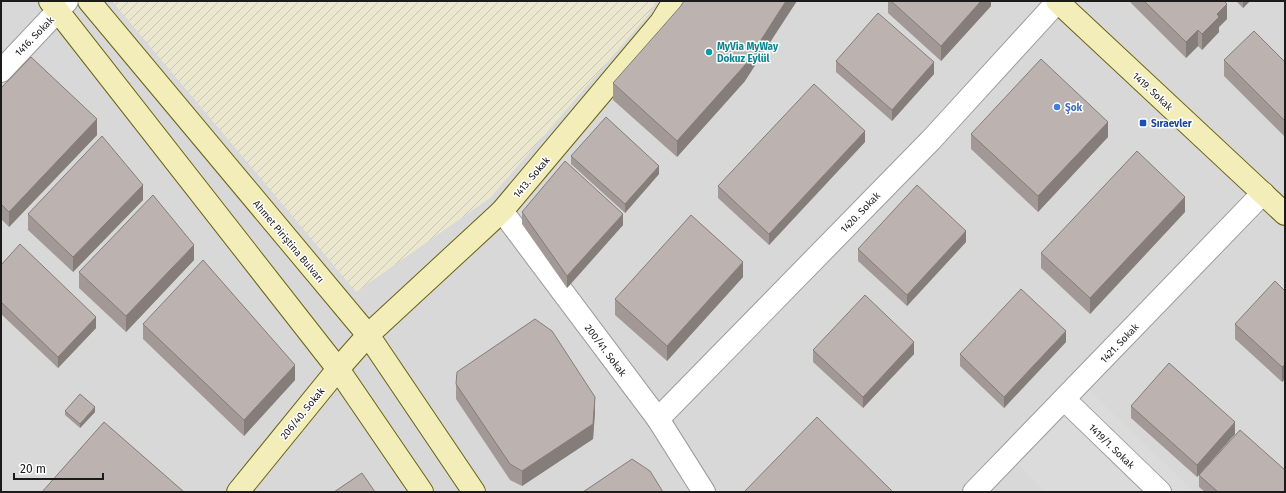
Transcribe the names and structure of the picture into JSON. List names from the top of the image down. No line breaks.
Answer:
{"streets":{"main road":["1419. Sokak","1413. Sokak","Ahmet Piriştina Bulvarı","206/40. Sokak"],"street":["1416. Sokak","1420. Sokak","1421. Sokak","200/41. Sokak","1419/1. Sokak"]},"crossings":[["1419. Sokak","1420. Sokak"],["1419. Sokak","1421. Sokak"],["1413. Sokak","Ahmet Piriştina Bulvarı"],["1413. Sokak","200/41. Sokak"],["1413. Sokak","206/40. Sokak"],["1420. Sokak","200/41. Sokak"],["Ahmet Piriştina Bulvarı","206/40. Sokak"],["1421. Sokak","1419/1. Sokak"]],"places":{"other":["MyVia MyWay Dokuz Eylül","Şok"],"transit":["Sıraevler"]},"scale_bar":"20 m"}
